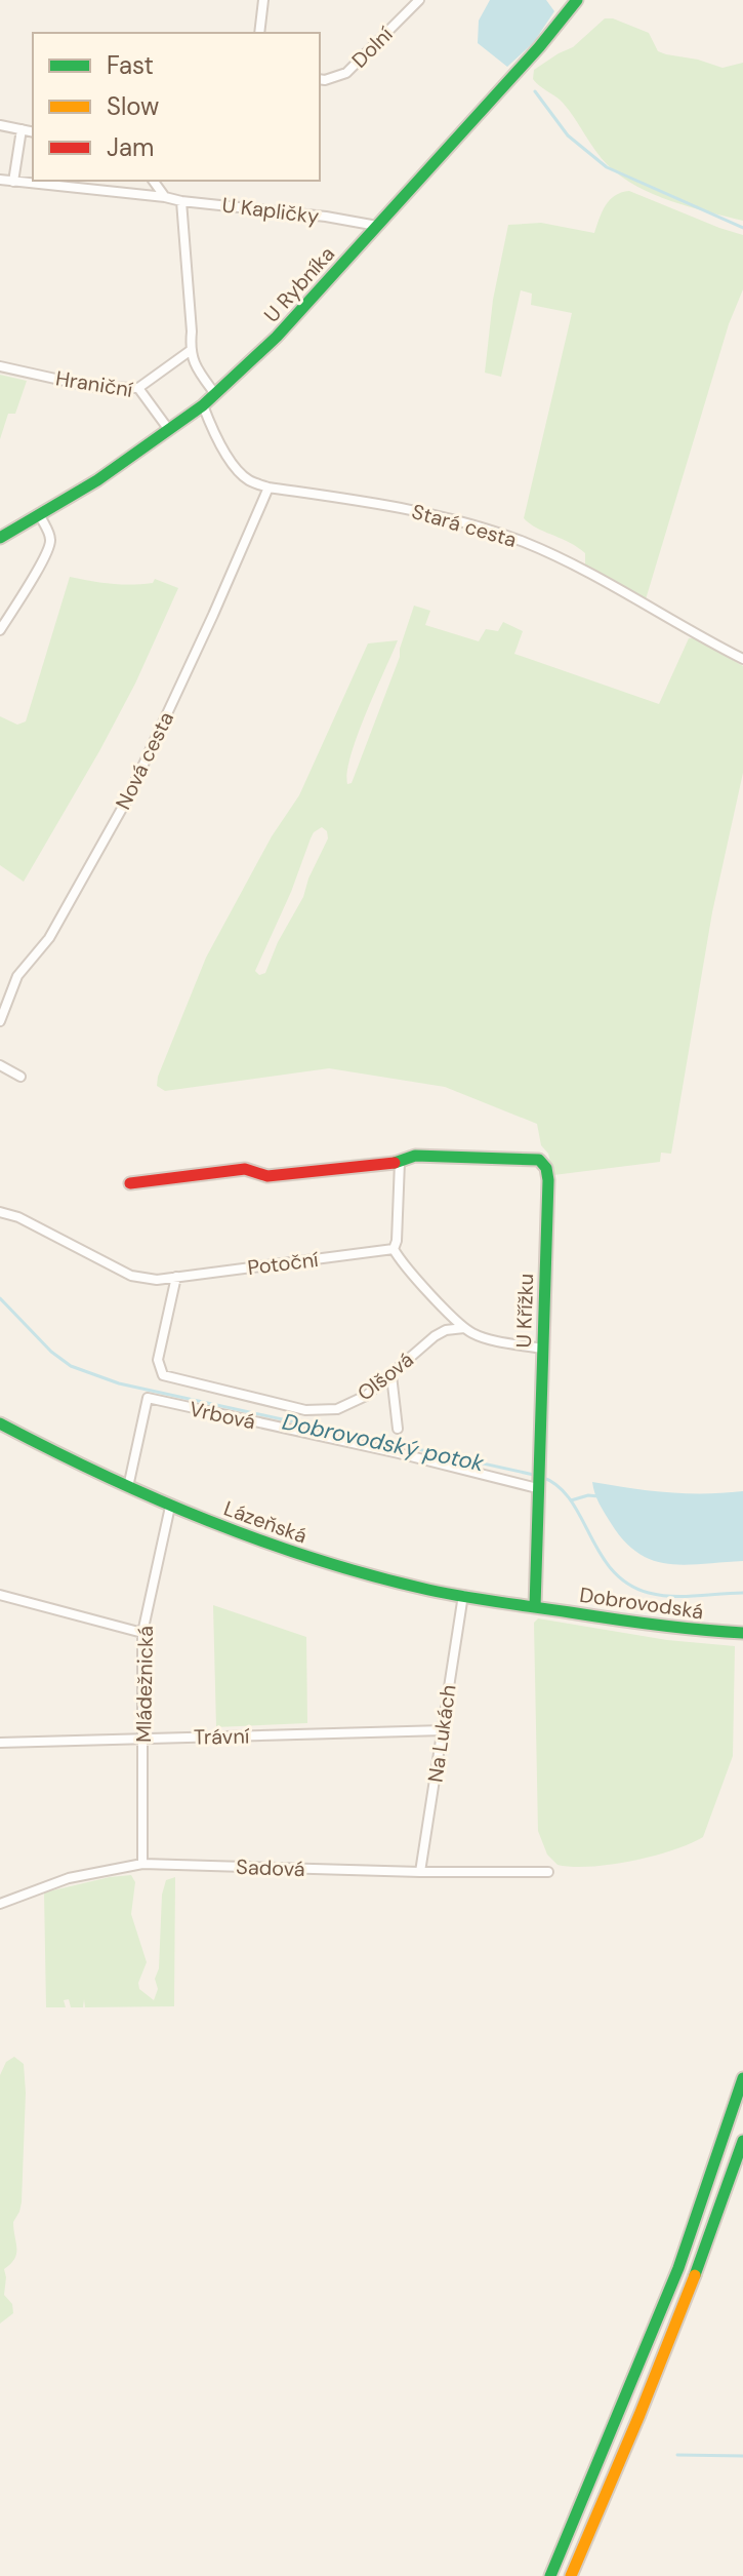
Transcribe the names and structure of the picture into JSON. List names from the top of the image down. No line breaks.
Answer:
{"streets":{"main road":["U Rybníka","U Křížku","Lázeňská","Dobrovodská"],"street":["Dolní","U Kapličky","Hraniční","Stará cesta","Nová cesta","Potoční","Olšová","Vrbová","Mládežnická","Na Lukách","Trávní","Sadová"]},"crossings":[["U Kapličky","U Rybníka"],["U Rybníka","Hraniční"],["U Rybníka","Stará cesta"],["Stará cesta","Nová cesta"],["Potoční","Olšová"],["U Křížku","Vrbová"],["U Křížku","Lázeňská"],["U Křížku","Dobrovodská"],["Vrbová","Lázeňská"],["Lázeňská","Dobrovodská"],["Lázeňská","Mládežnická"],["Lázeňská","Na Lukách"],["Mládežnická","Trávní"],["Mládežnická","Sadová"],["Na Lukách","Trávní"],["Na Lukách","Sadová"]],"water":["Dobrovodský potok"],"legend":["Fast","Slow","Jam"]}
